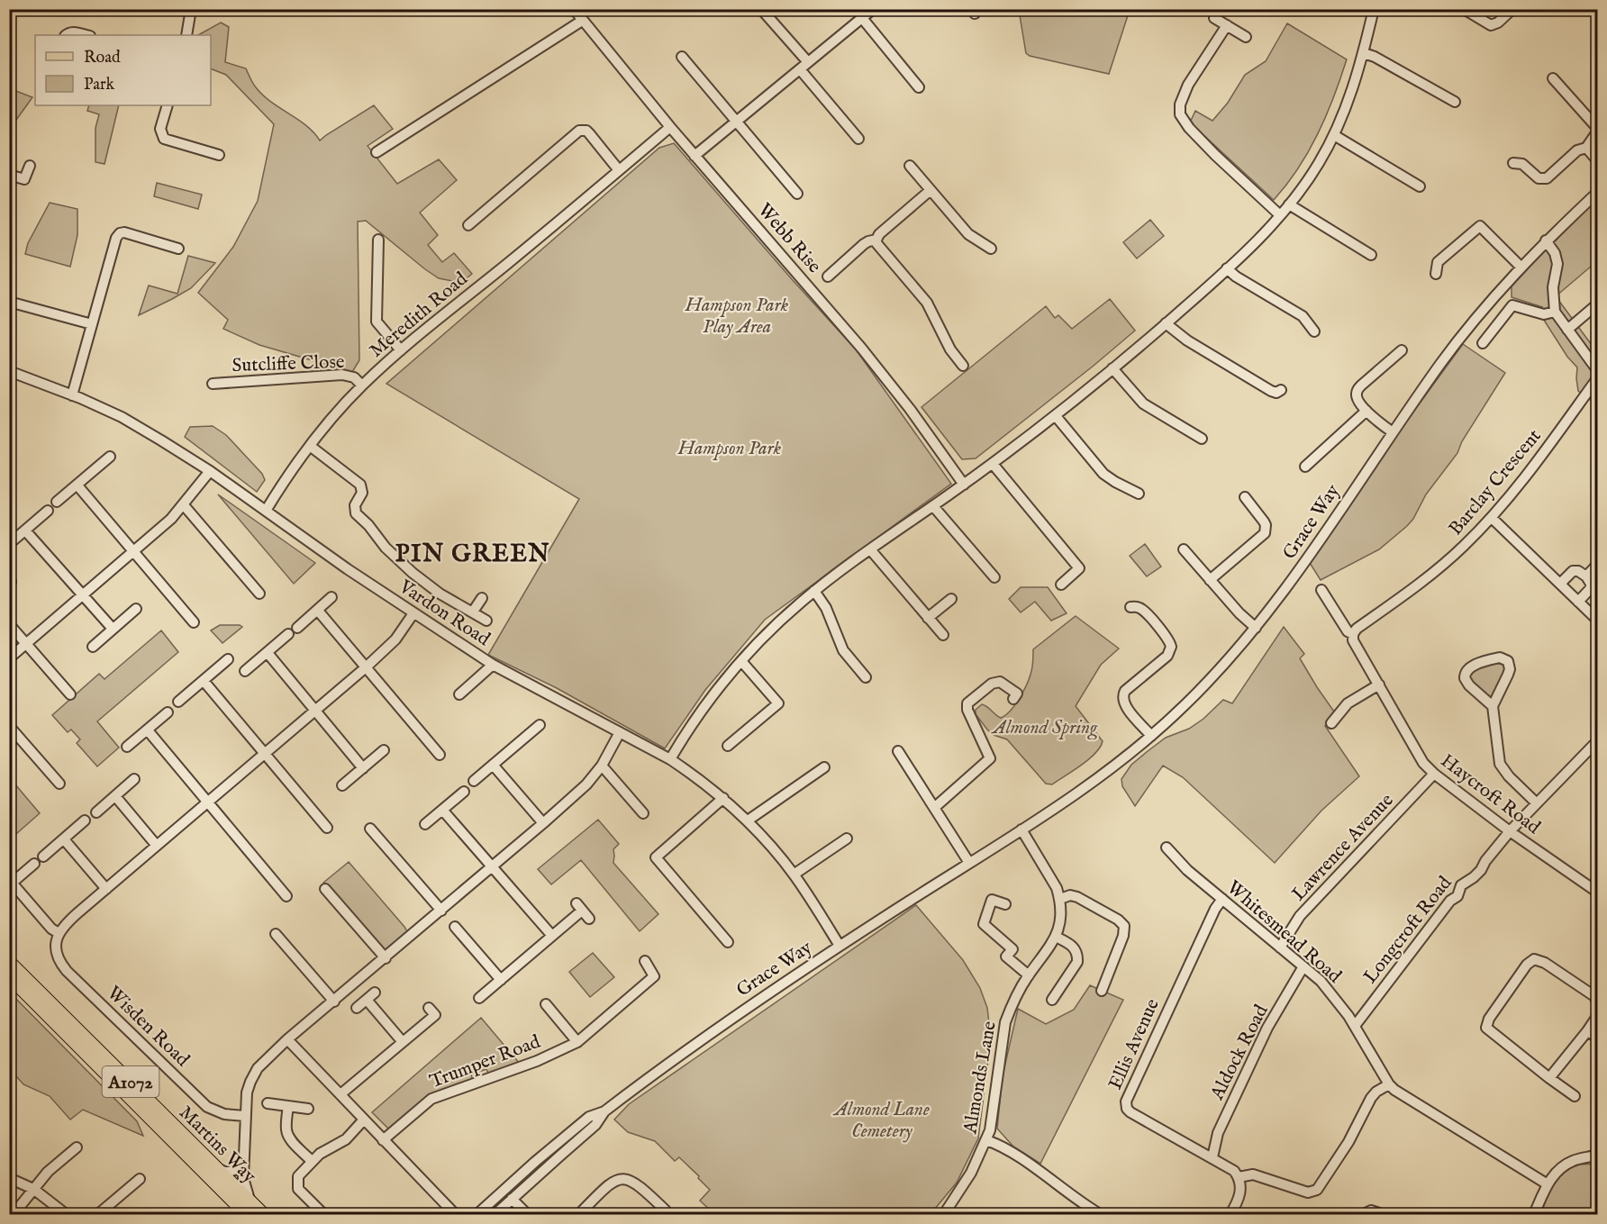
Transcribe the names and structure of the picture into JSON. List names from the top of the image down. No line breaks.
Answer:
{"streets":{"main road":["A1072","Martins Way"],"street":["Webb Rise","Meredith Road","Sutcliffe Close","Barclay Crescent","Grace Way","Vardon Road","Haycroft Road","Lawrence Avenue","Longcroft Road","Whitesmead Road","Wisden Road","Ellis Avenue","Aldock Road","Trumper Road","Almonds Lane"]},"crossings":[["Webb Rise","Meredith Road"],["Meredith Road","Sutcliffe Close"],["Meredith Road","Vardon Road"],["Barclay Crescent","Haycroft Road"],["Grace Way","Vardon Road"],["Grace Way","Almonds Lane"],["Haycroft Road","Lawrence Avenue"],["Haycroft Road","Longcroft Road"],["Lawrence Avenue","Whitesmead Road"],["Longcroft Road","Whitesmead Road"],["Whitesmead Road","Ellis Avenue"],["Whitesmead Road","Aldock Road"],["Ellis Avenue","Aldock Road"]],"districts":["PIN GREEN"],"parks":["Hampson Park Play Area","Hampson Park","Almond Spring","Almond Lane Cemetery"],"legend":["Road","Park"]}
